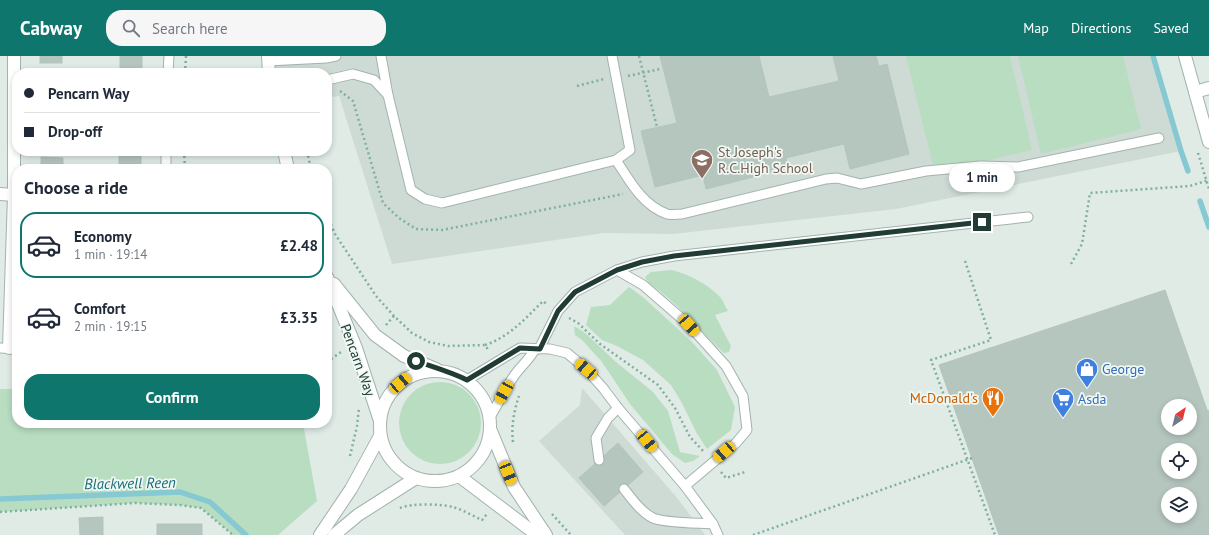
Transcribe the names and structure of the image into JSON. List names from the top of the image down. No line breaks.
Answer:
{"streets":{"street":["Pencarn Way"]},"water":["Blackwell Reen"],"places":{"school or university":["St Joseph's R.C.High School"],"shop":["George"],"restaurant":["McDonald's"],"supermarket":["Asda"]},"north":"top right","page":{"header":"Cabway","search":"Search here","nav":["Map","Directions","Saved"],"banner":["Pencarn Way","Drop-off"],"bubble":"1 min","heading":"Choose a ride","list":[{"name":"Economy","note":"1 min · 19:14","value":"£2.48"},{"name":"Comfort","note":"2 min · 19:15","value":"£3.35"}],"buttons":"Confirm"}}
